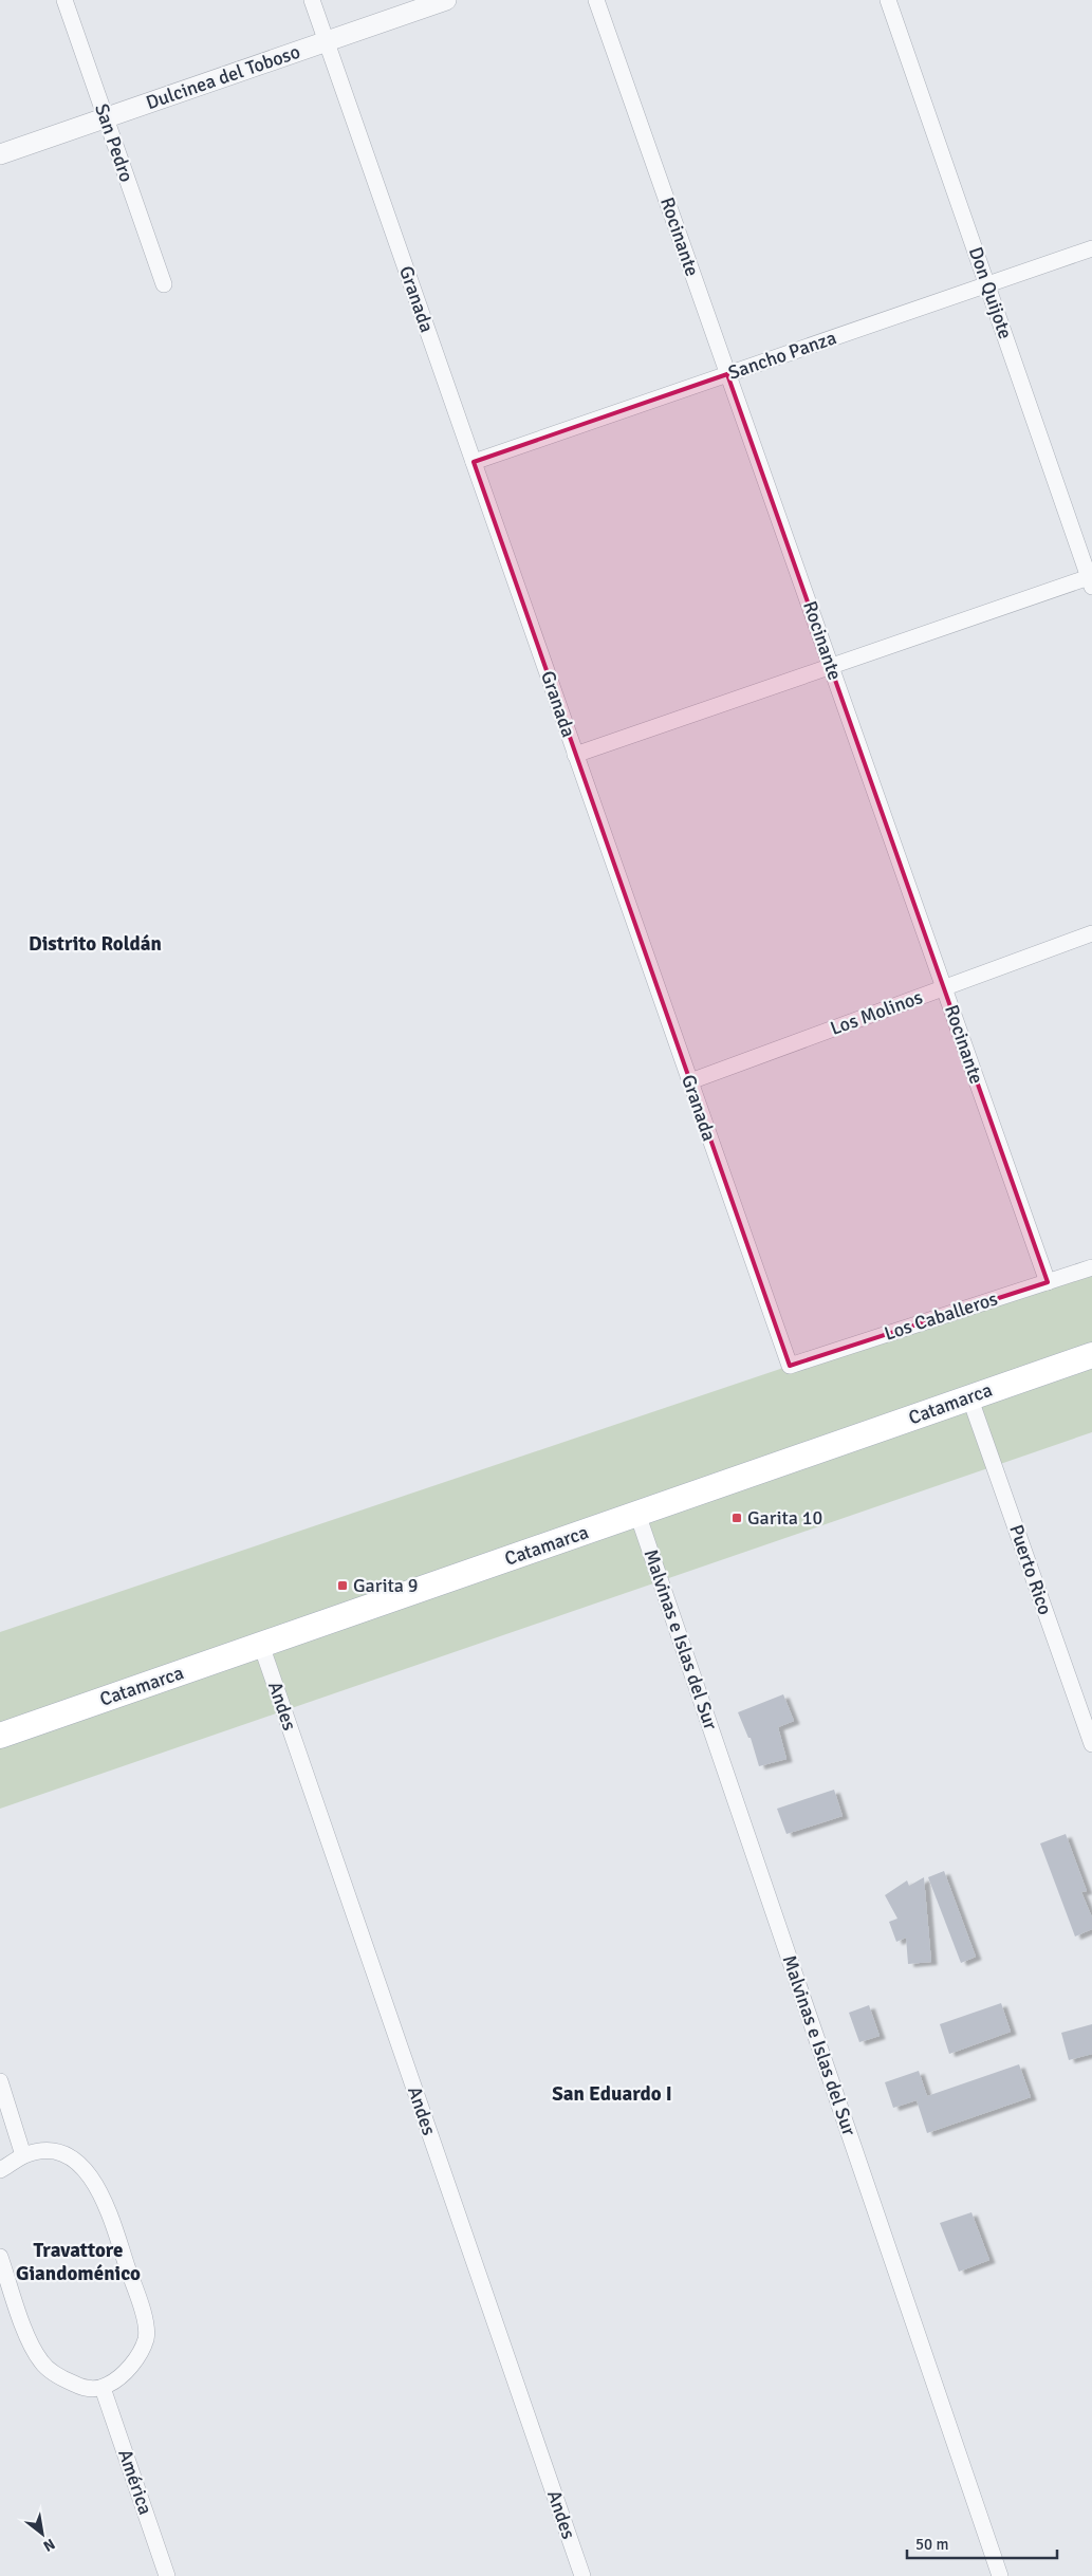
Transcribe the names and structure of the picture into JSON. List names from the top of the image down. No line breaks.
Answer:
{"streets":{"main road":["Catamarca"],"street":["Dulcinea del Toboso","San Pedro","Rocinante","Don Quijote","Granada","Sancho Panza","Los Molinos","Los Caballeros","Puerto Rico","Malvinas e Islas del Sur","Andes","América"]},"crossings":[["Dulcinea del Toboso","San Pedro"],["Dulcinea del Toboso","Granada"],["Rocinante","Sancho Panza"],["Rocinante","Los Molinos"],["Rocinante","Los Caballeros"],["Don Quijote","Sancho Panza"],["Granada","Sancho Panza"],["Granada","Los Molinos"],["Granada","Los Caballeros"],["Catamarca","Puerto Rico"],["Catamarca","Malvinas e Islas del Sur"],["Catamarca","Andes"]],"districts":["Distrito Roldán","San Eduardo I","Travattore Giandoménico"],"places":{"transit":["Garita 10","Garita 9"]},"scale_bar":"50 m","north":"bottom right"}
